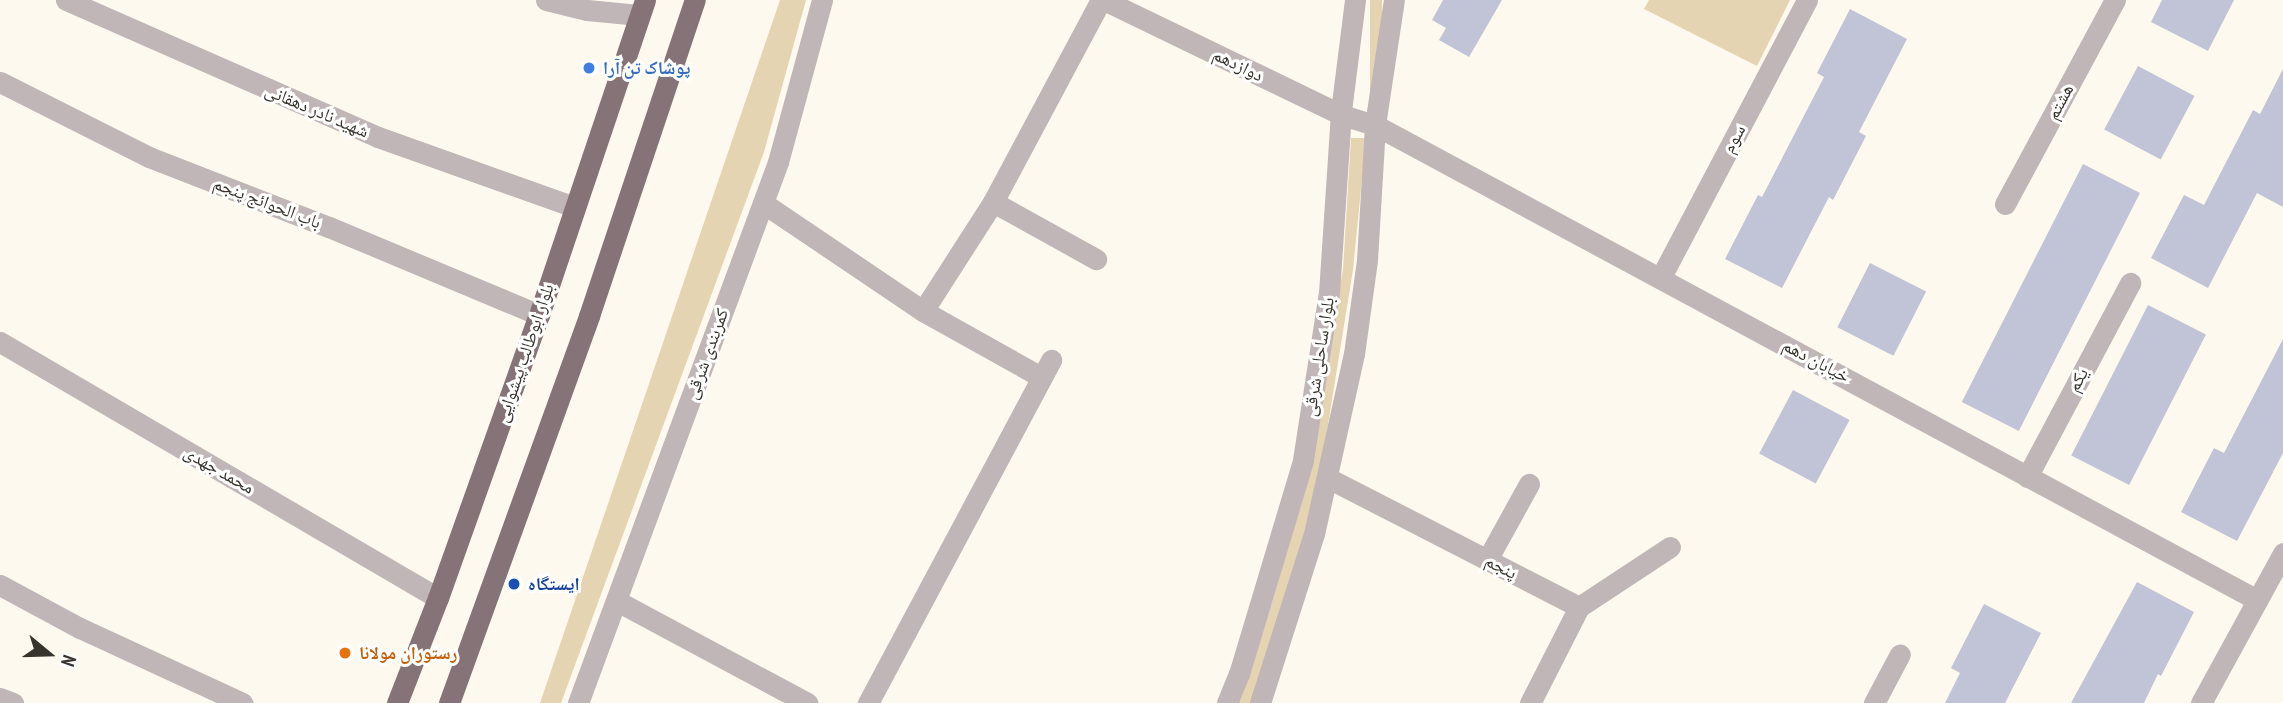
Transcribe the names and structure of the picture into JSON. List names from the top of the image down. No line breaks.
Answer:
{"streets":{"highway":["بلوار ابوطالب پیشوایی"],"street":["دوازدهم","هشتم","شهید نادر دهقانی","سوم","باب الحوائج پنجم","کمربندی شرقی","بلوار ساحلی شرقی","خیابان دهم","یکم","محمد جهدی","پنجم"]},"crossings":[["دوازدهم","بلوار ساحلی شرقی"],["دوازدهم","خیابان دهم"],["شهید نادر دهقانی","بلوار ابوطالب پیشوایی"],["سوم","خیابان دهم"],["باب الحوائج پنجم","بلوار ابوطالب پیشوایی"],["بلوار ابوطالب پیشوایی","محمد جهدی"],["بلوار ساحلی شرقی","خیابان دهم"],["بلوار ساحلی شرقی","پنجم"],["خیابان دهم","یکم"]],"places":["پوشاک تن آرا","ایستگاه","رستوران مولانا"],"north":"right"}
